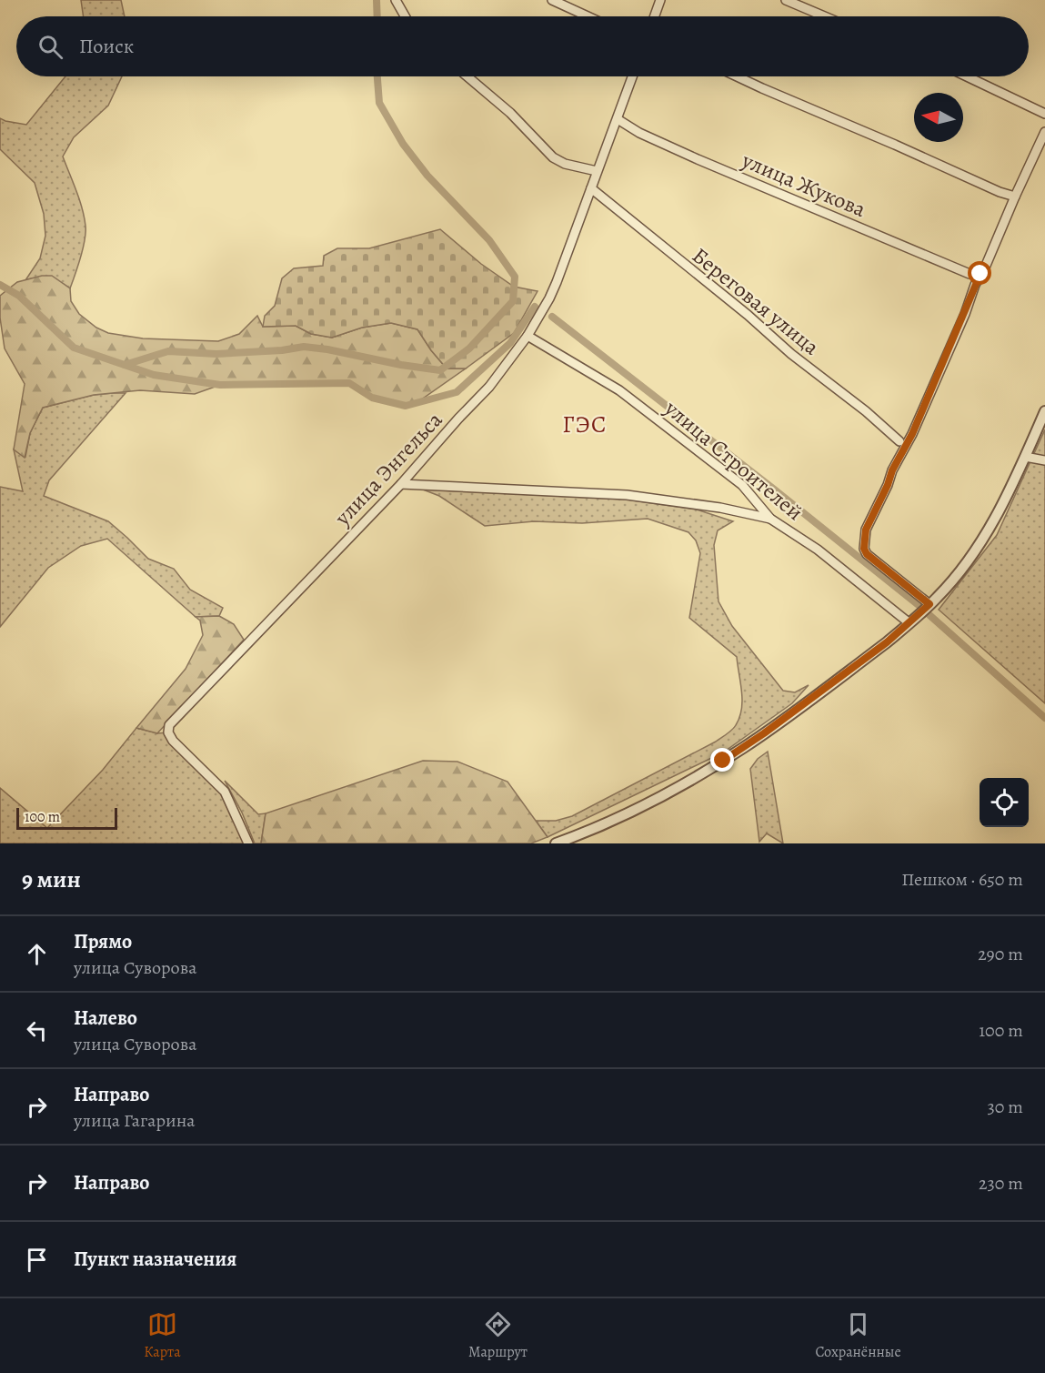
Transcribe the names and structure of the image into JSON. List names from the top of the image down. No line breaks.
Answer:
{"streets":{"street":["улица Жукова","Береговая улица","улица Строителей","улица Энгельса"]},"crossings":[["улица Жукова","улица Энгельса"],["Береговая улица","улица Энгельса"],["улица Строителей","улица Энгельса"]],"districts":["ГЭС"],"scale_bar":"100 m","north":"left","page":{"search":"Поиск","scale":"100 m","heading":["9 мин","Пешком · 650 m"],"list":[["Прямо","улица Суворова","290 m"],["Налево","улица Суворова","100 m"],["Направо","улица Гагарина","30 m"],["Направо","230 m"],"Пункт назначения"],"nav":["Карта","Маршрут","Сохранённые"]}}
